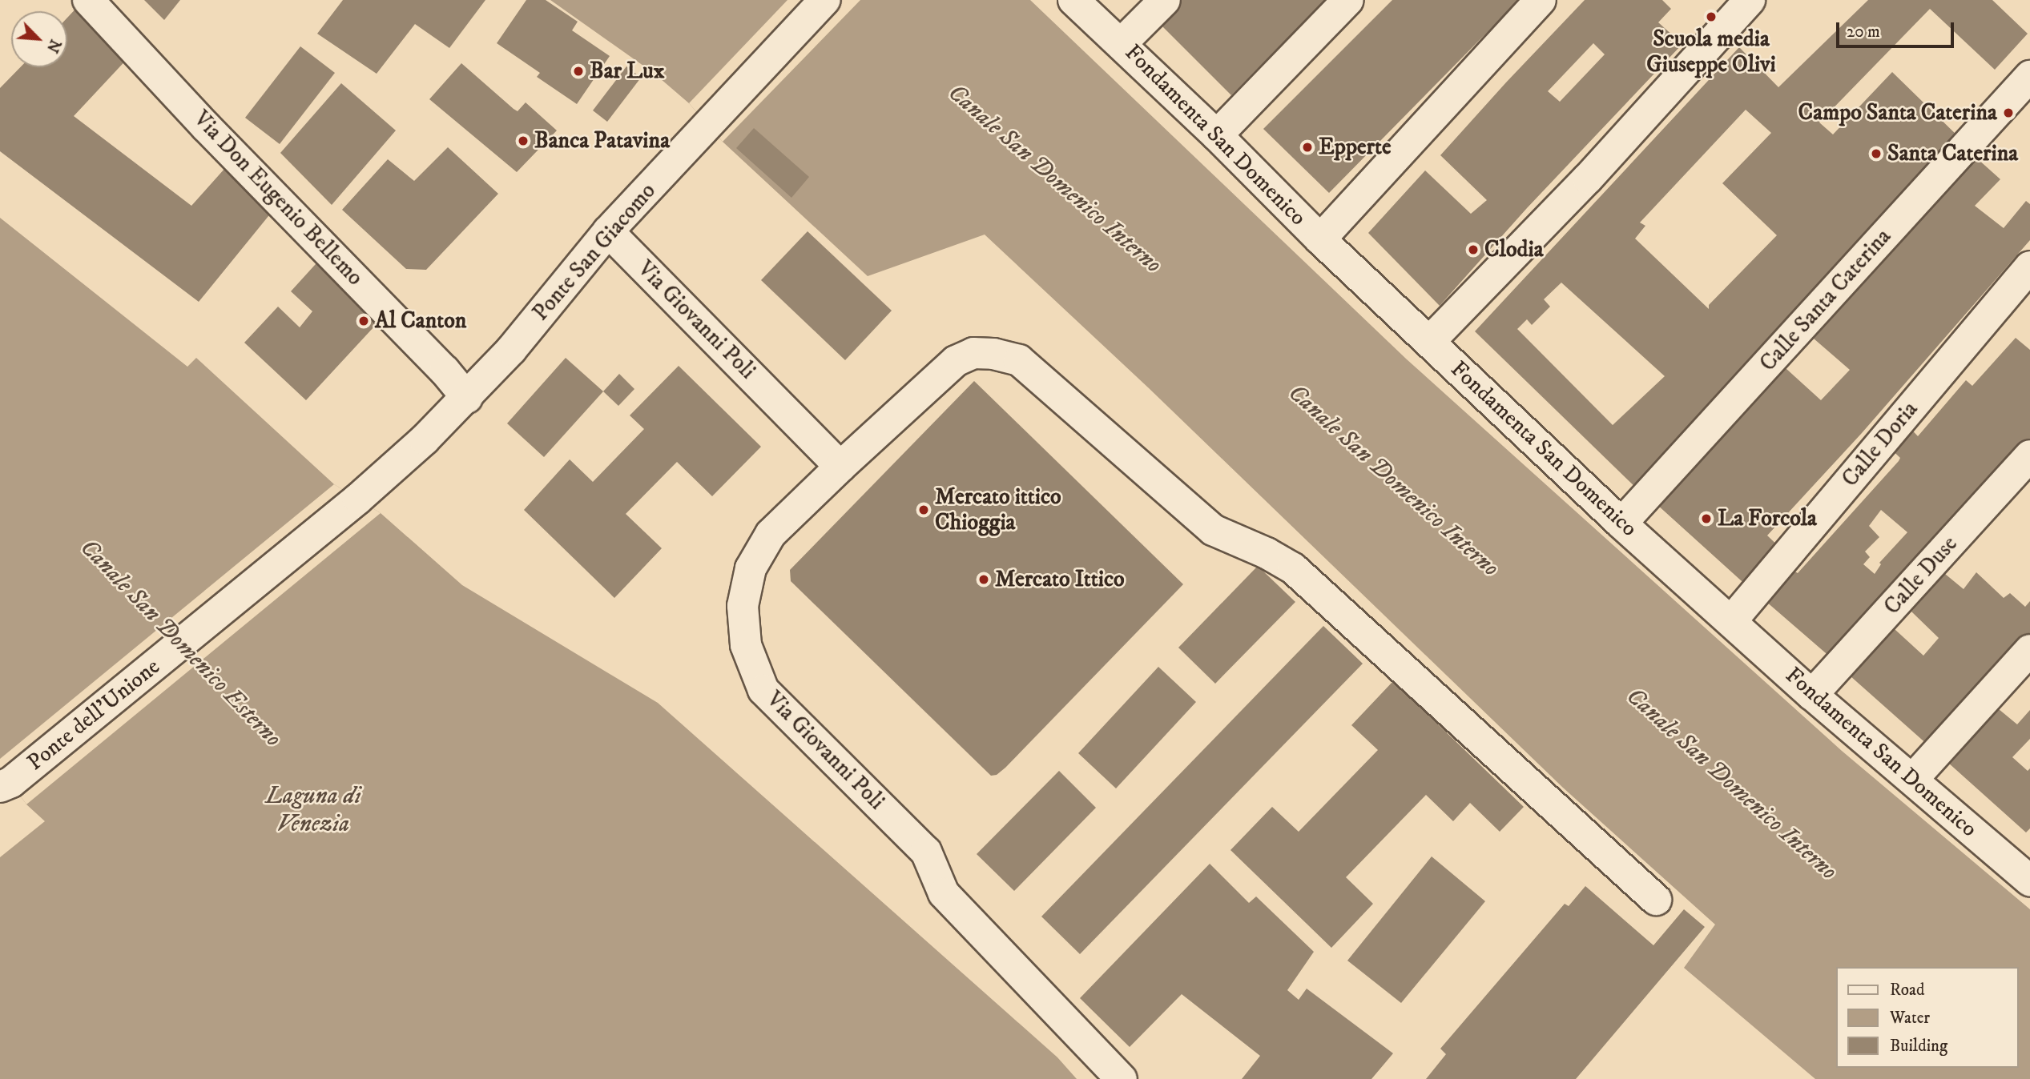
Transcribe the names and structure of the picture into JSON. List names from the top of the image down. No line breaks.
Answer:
{"streets":{"street":["Fondamenta San Domenico","Via Don Eugenio Bellemo","Ponte San Giacomo","Calle Santa Caterina","Via Giovanni Poli","Calle Doria","Calle Duse","Ponte dell'Unione"]},"crossings":[["Fondamenta San Domenico","Calle Santa Caterina"],["Fondamenta San Domenico","Calle Doria"],["Fondamenta San Domenico","Calle Duse"],["Via Don Eugenio Bellemo","Ponte San Giacomo"],["Ponte San Giacomo","Via Giovanni Poli"],["Ponte San Giacomo","Ponte dell'Unione"]],"water":["Canale San Domenico Interno","Canale San Domenico Esterno","Laguna di Venezia"],"places":["Scuola media Giuseppe Olivi","Bar Lux","Campo Santa Caterina","Banca Patavina","Epperte","Santa Caterina","Clodia","Al Canton","Mercato ittico Chioggia","La Forcola","Mercato Ittico"],"legend":["Road","Water","Building"],"scale_bar":"20 m","north":"bottom right"}
